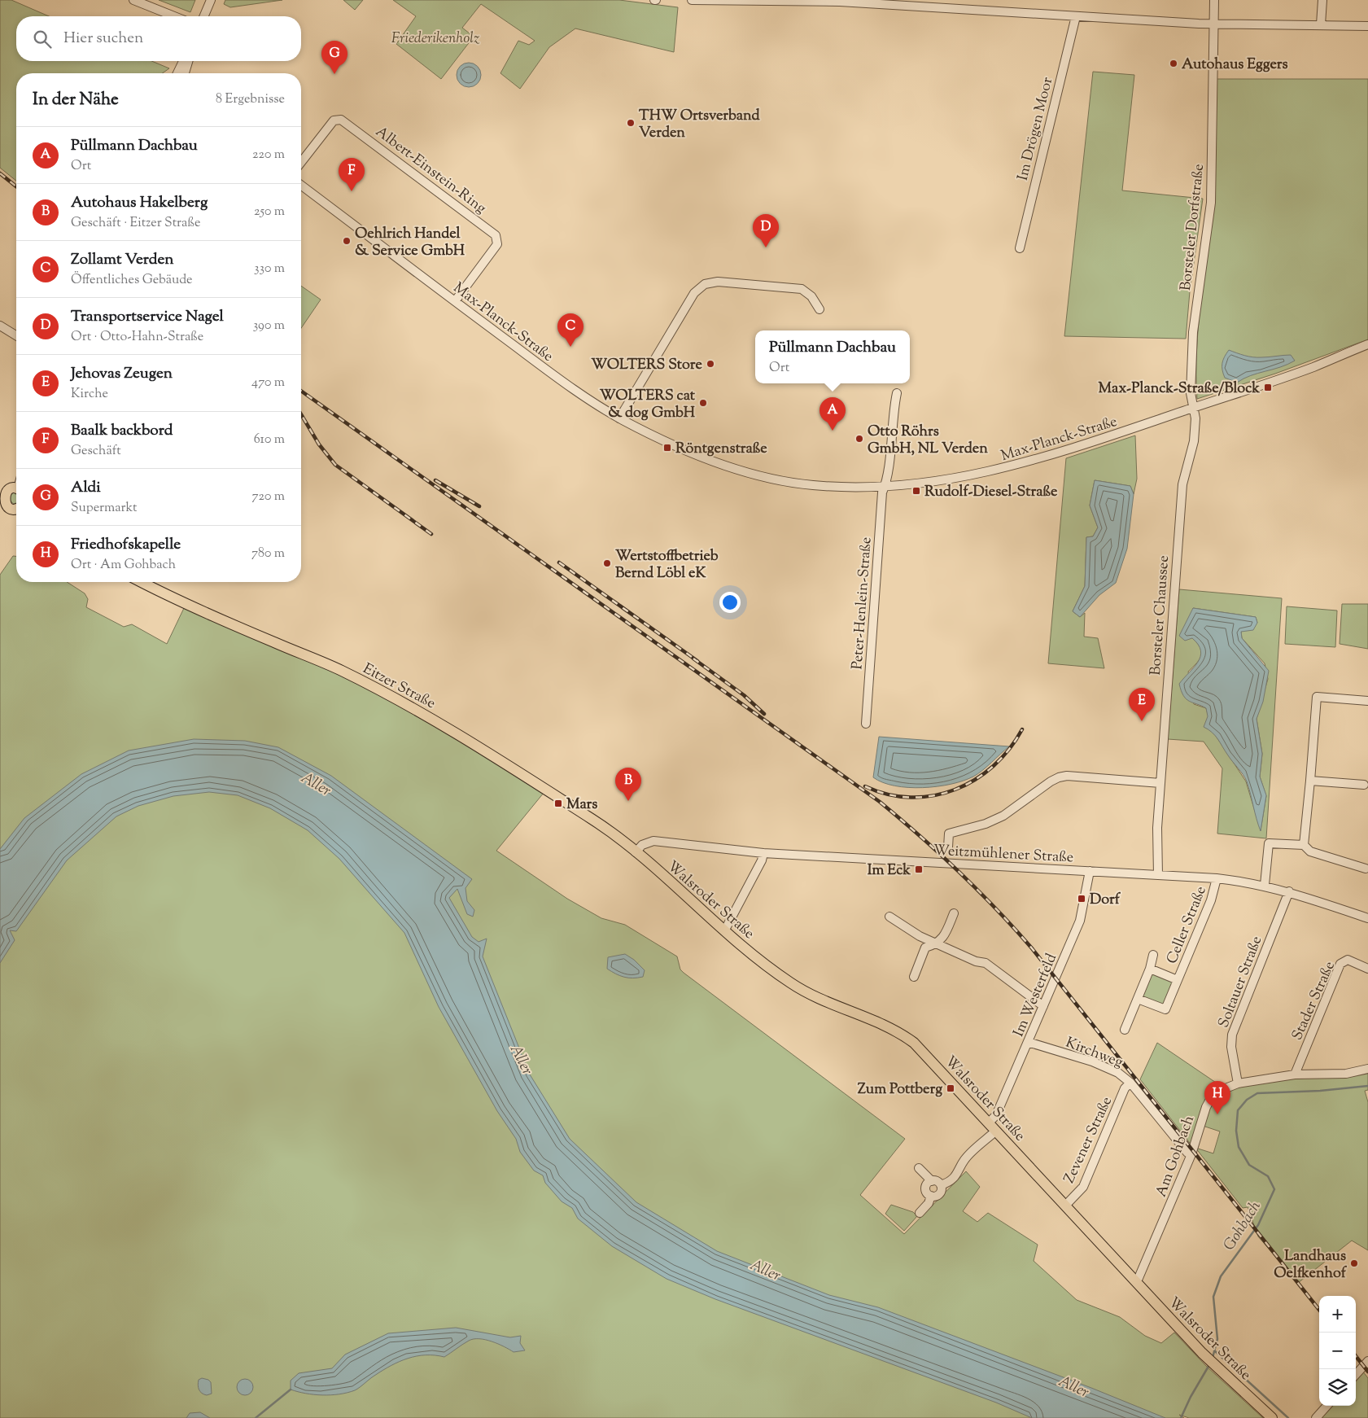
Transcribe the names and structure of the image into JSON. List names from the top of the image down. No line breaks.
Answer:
{"streets":{"main road":["Eitzer Straße","Walsroder Straße"],"street":["Im Drögen Moor","Albert-Einstein-Ring","Borsteler Dorfstraße","Max-Planck-Straße","Peter-Henlein-Straße","Borsteler Chaussee","Weitzmühlener Straße","Celler Straße","Soltauer Straße","Im Westerfeld","Stader Straße","Kirchweg","Zevener Straße","Am Gohbach"]},"crossings":[["Albert-Einstein-Ring","Max-Planck-Straße"],["Borsteler Dorfstraße","Max-Planck-Straße"],["Borsteler Dorfstraße","Borsteler Chaussee"],["Max-Planck-Straße","Peter-Henlein-Straße"],["Max-Planck-Straße","Borsteler Chaussee"],["Borsteler Chaussee","Weitzmühlener Straße"],["Eitzer Straße","Weitzmühlener Straße"],["Eitzer Straße","Walsroder Straße"],["Weitzmühlener Straße","Walsroder Straße"],["Weitzmühlener Straße","Celler Straße"],["Weitzmühlener Straße","Soltauer Straße"],["Weitzmühlener Straße","Im Westerfeld"],["Walsroder Straße","Im Westerfeld"],["Walsroder Straße","Zevener Straße"],["Walsroder Straße","Am Gohbach"],["Soltauer Straße","Am Gohbach"],["Im Westerfeld","Kirchweg"],["Stader Straße","Am Gohbach"],["Kirchweg","Zevener Straße"],["Kirchweg","Am Gohbach"]],"water":["Aller","Gohbach"],"parks":["Friederikenholz"],"places":{"other":["Autohaus Eggers","THW Ortsverband Verden","Oehlrich Handel & Service GmbH","WOLTERS Store","WOLTERS cat & dog GmbH","Otto Röhrs GmbH, NL Verden","Wertstoffbetrieb Bernd Löbl eK","Landhaus Oelfkenhof"],"transit":["Max-Planck-Straße/Block","Röntgenstraße","Rudolf-Diesel-Straße","Mars","Im Eck","Dorf","Zum Pottberg"]},"page":{"search":"Hier suchen","pins":["G","F","D","C","A","E","B","H"],"heading":["In der Nähe","8 Ergebnisse"],"list":[{"mark":"A","name":"Püllmann Dachbau","note":"Ort","value":"220 m"},{"mark":"B","name":"Autohaus Hakelberg","note":"Geschäft · Eitzer Straße","value":"250 m"},{"mark":"C","name":"Zollamt Verden","note":"Öffentliches Gebäude","value":"330 m"},{"mark":"D","name":"Transportservice Nagel","note":"Ort · Otto-Hahn-Straße","value":"390 m"},{"mark":"E","name":"Jehovas Zeugen","note":"Kirche","value":"470 m"},{"mark":"F","name":"Baalk backbord","note":"Geschäft","value":"610 m"},{"mark":"G","name":"Aldi","note":"Supermarkt","value":"720 m"},{"mark":"H","name":"Friedhofskapelle","note":"Ort · Am Gohbach","value":"780 m"}],"popup":["Püllmann Dachbau","Ort"],"map_buttons":["+","−"]}}
